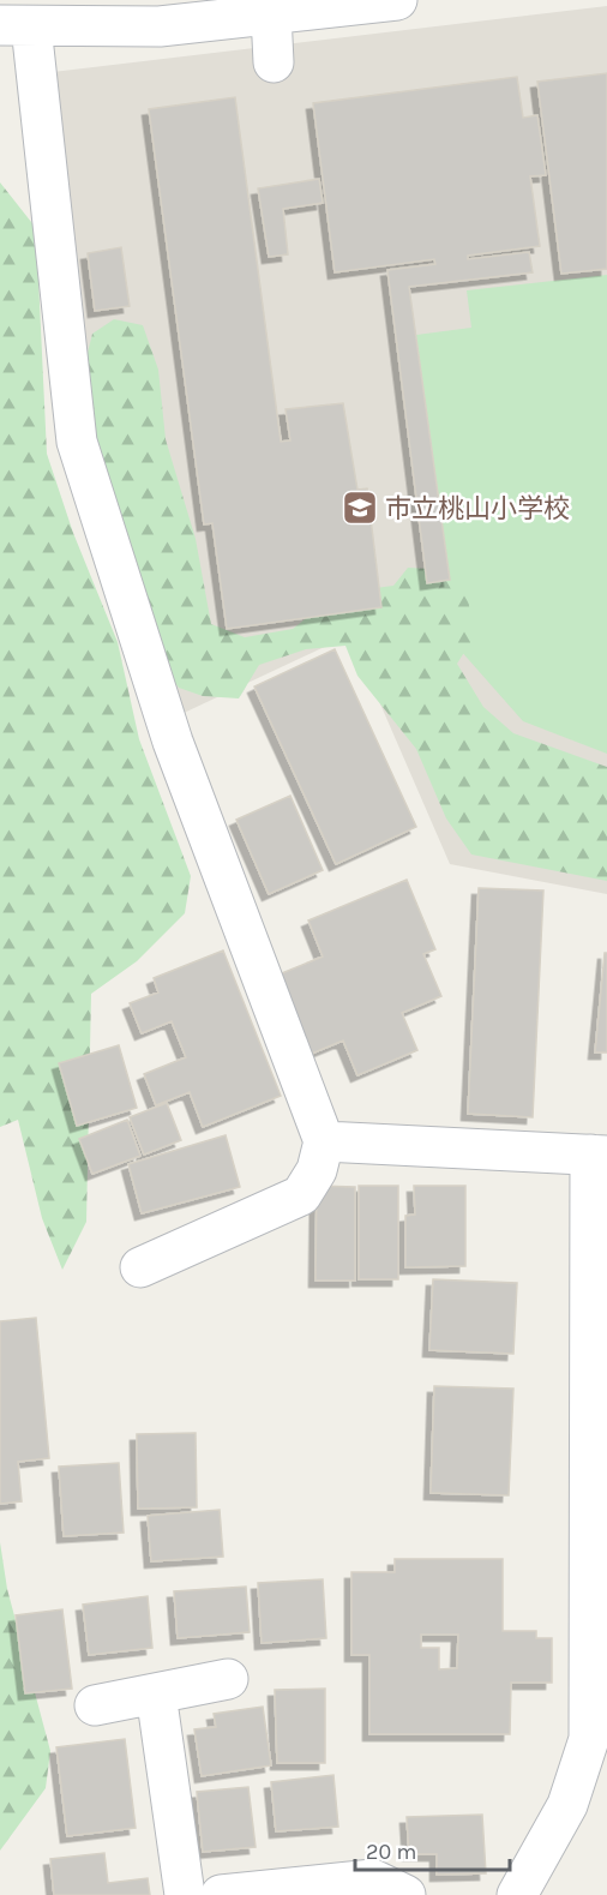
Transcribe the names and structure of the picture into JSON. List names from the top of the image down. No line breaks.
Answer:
{"places":{"school or university":["市立桃山小学校"]},"scale_bar":"20 m"}
